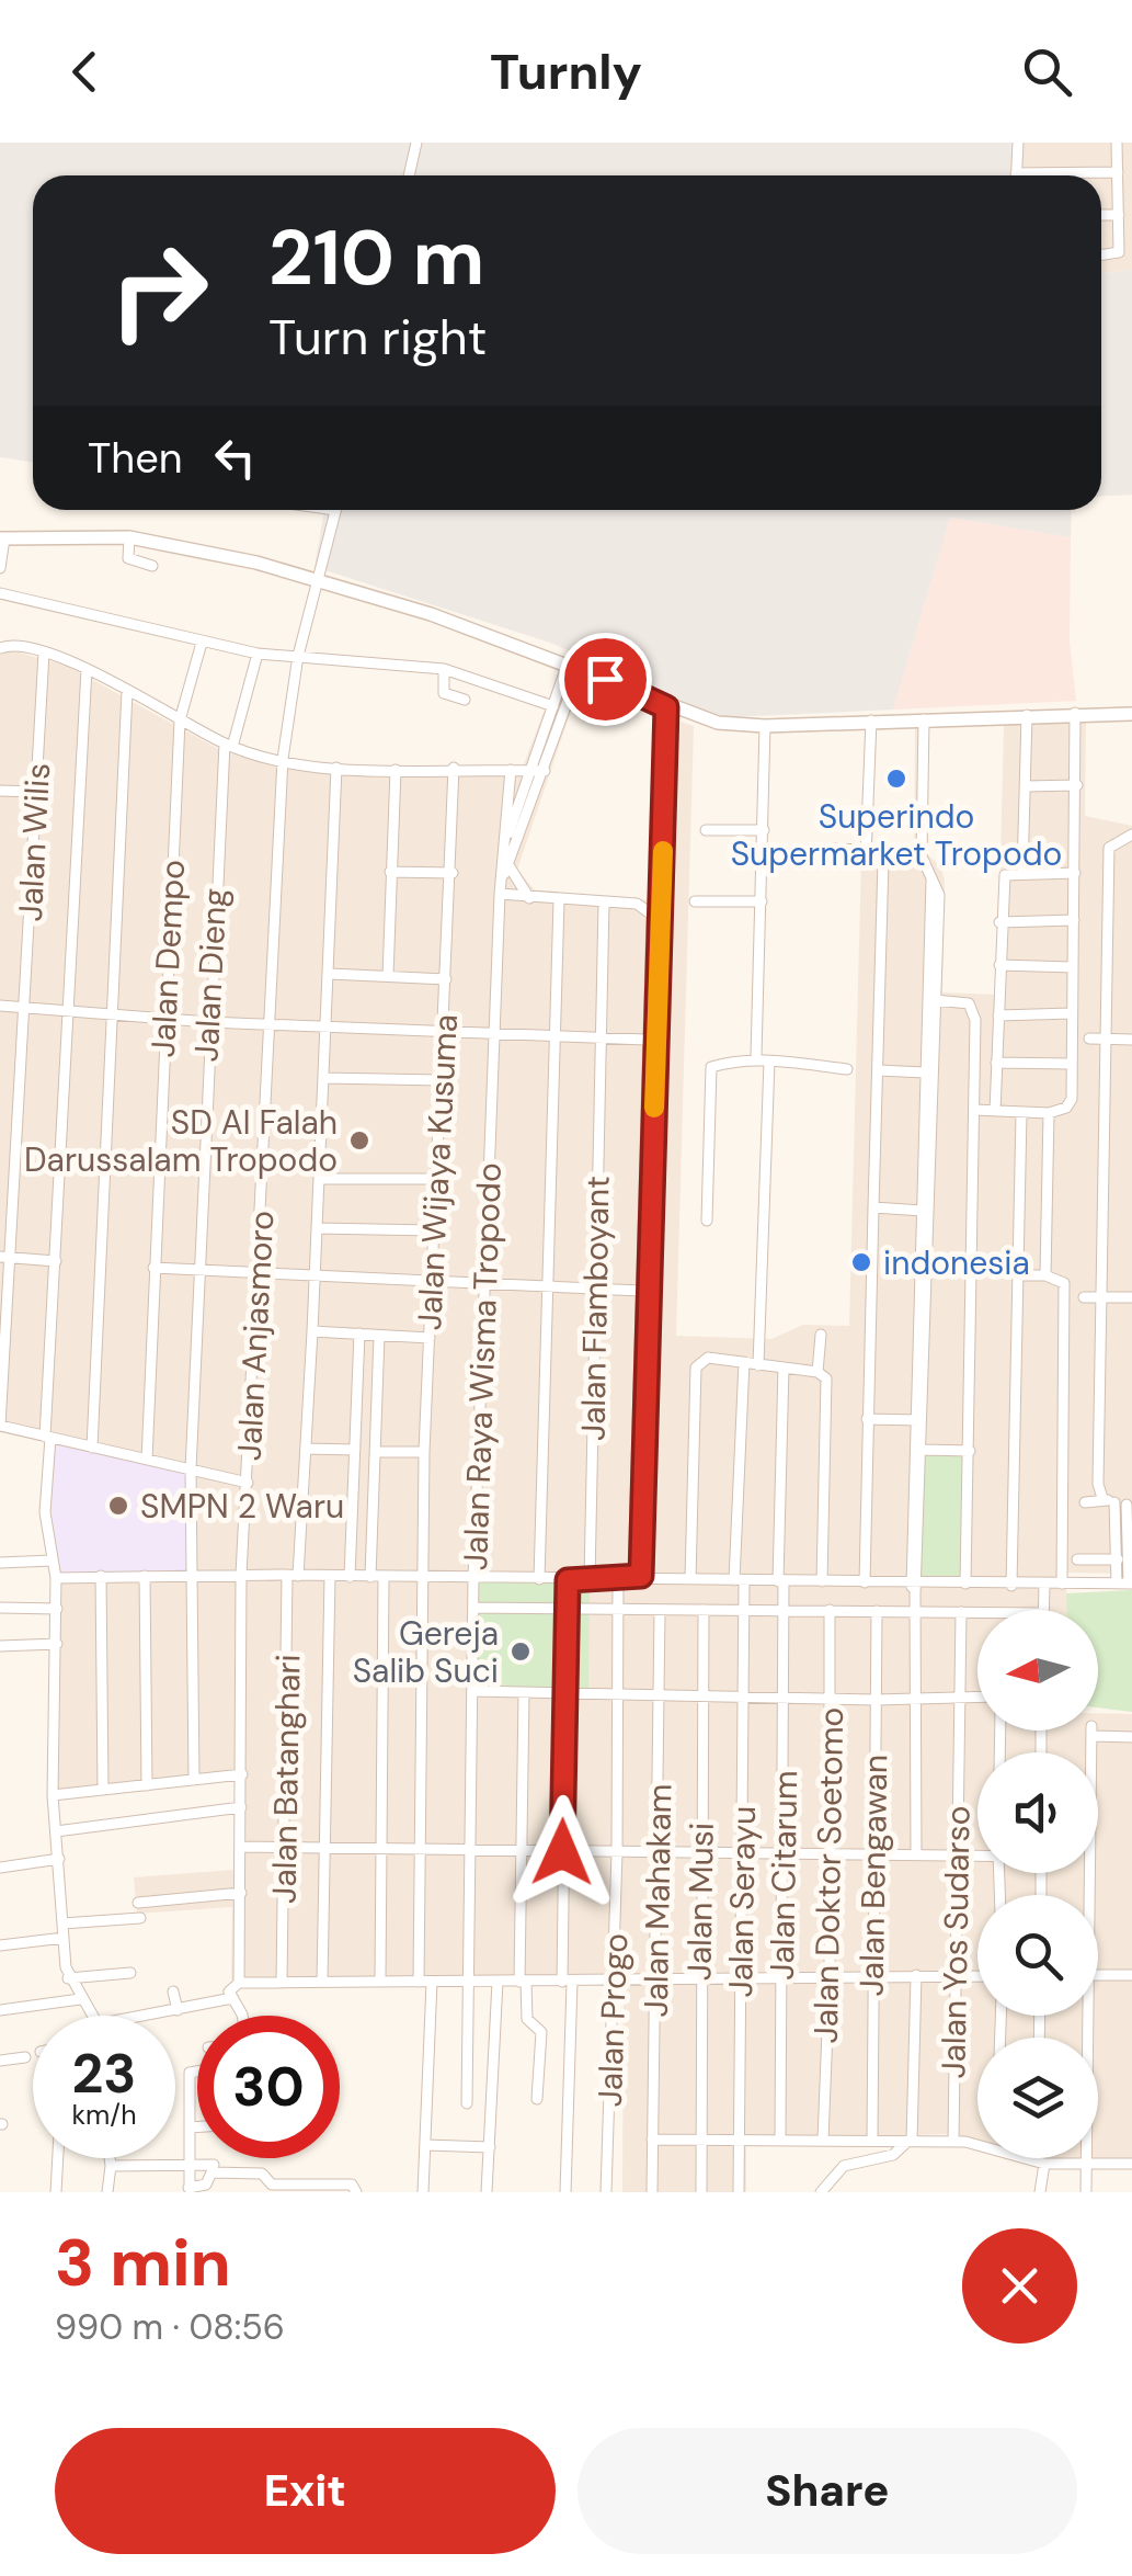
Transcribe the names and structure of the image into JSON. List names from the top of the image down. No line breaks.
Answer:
{"streets":{"street":["Jalan Wilis","Jalan Dempo","Jalan Dieng","Jalan Wijaya Kusuma","Jalan Flamboyant","Jalan Anjasmoro","Jalan Raya Wisma Tropodo","Jalan Batanghari","Jalan Citarum","Jalan Doktor Soetomo","Jalan Bengawan","Jalan Mahakam","Jalan Musi","Jalan Serayu","Jalan Yos Sudarso","Jalan Progo"]},"places":["Superindo Supermarket Tropodo","SD Al Falah Darussalam Tropodo","indonesia","SMPN 2 Waru","Gereja Salib Suci"],"north":"left","page":{"header":"Turnly","turn":["210 m","Turn right"],"then":"Then","speed":"23 km/h","limit":"30","heading":["3 min","990 m · 08:56"],"buttons":["Exit","Share"]}}
